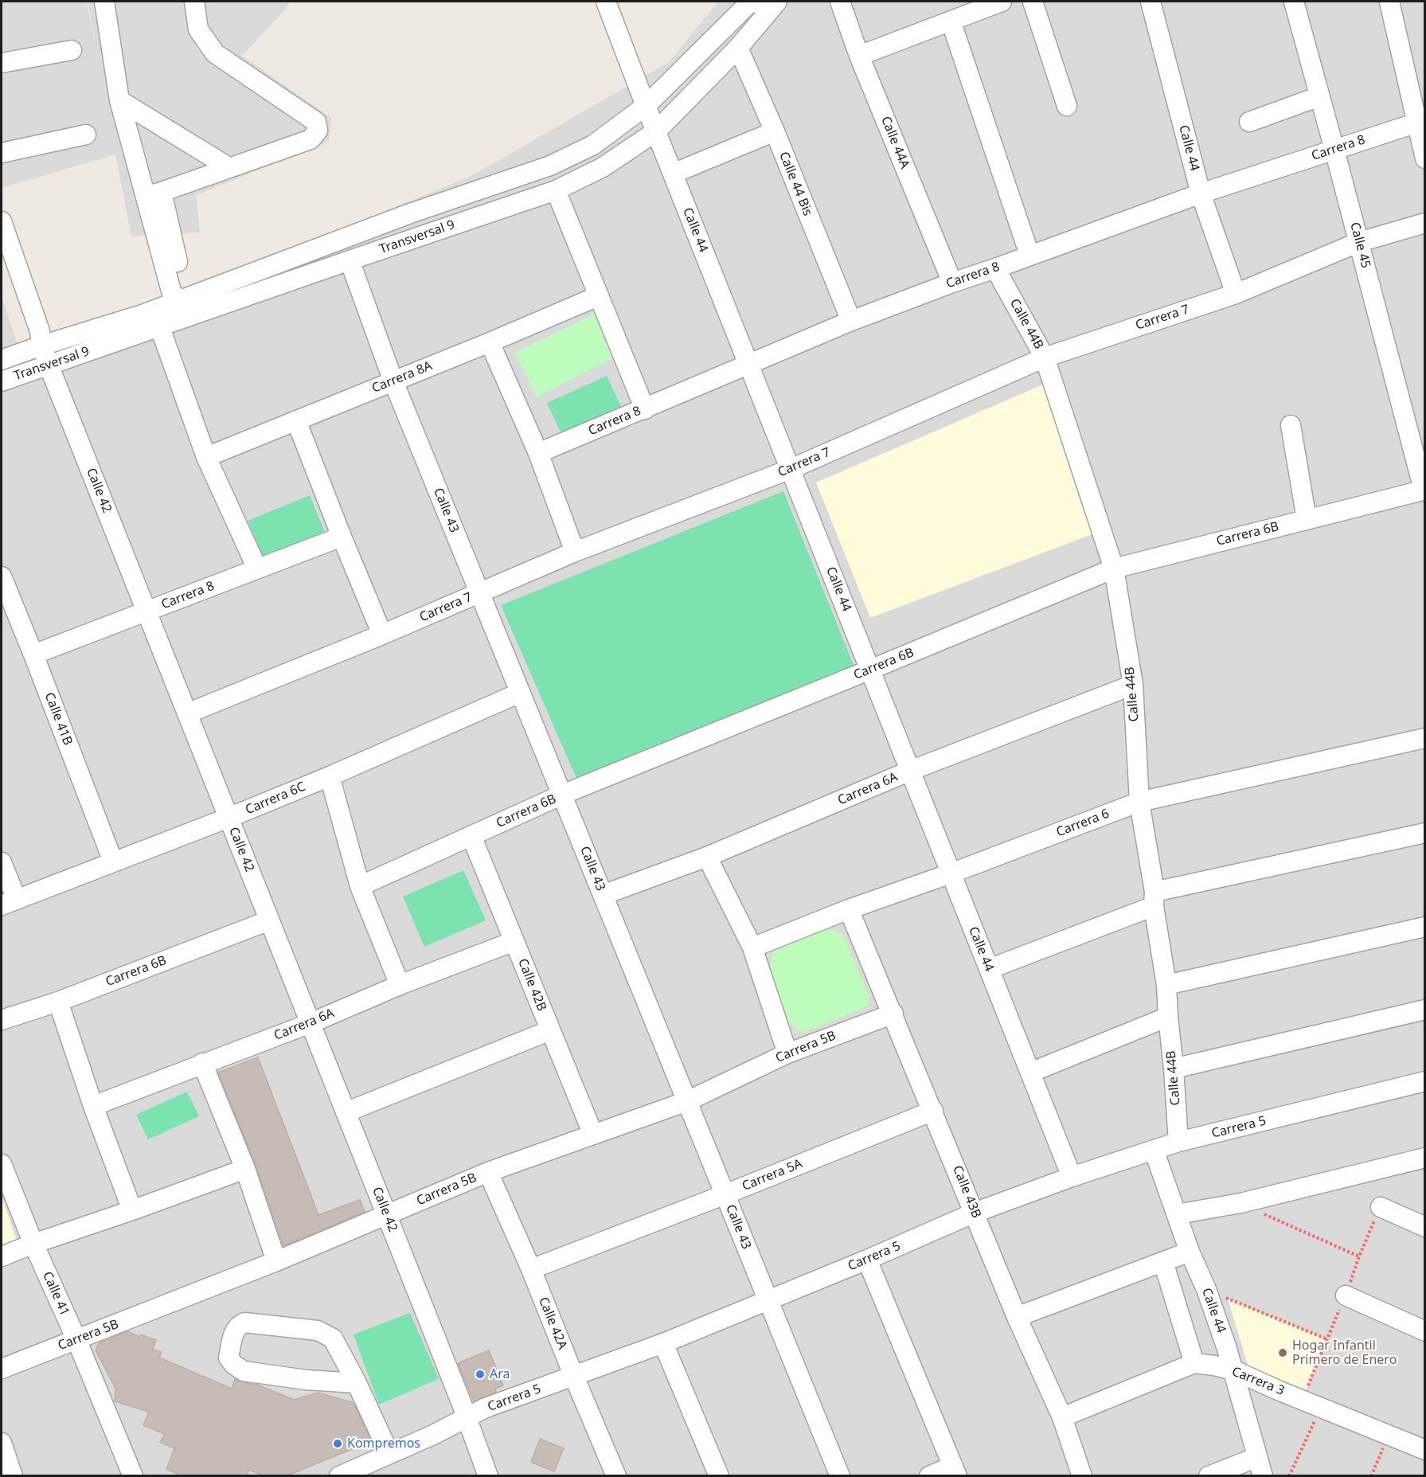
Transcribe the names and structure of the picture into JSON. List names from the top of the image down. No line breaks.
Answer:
{"streets":{"street":["Calle 44A","Calle 44","Carrera 8","Calle 44 Bis","Transversal 9","Calle 45","Carrera 7","Calle 44B","Carrera 8A","Calle 42","Calle 43","Carrera 6B","Calle 41B","Carrera 6A","Carrera 6C","Carrera 6","Calle 42B","Carrera 5B","Carrera 5","Carrera 5A","Calle 43B","Calle 41","Calle 42A","Carrera 3"]},"crossings":[["Calle 44A","Carrera 8"],["Calle 44","Carrera 8"],["Calle 44","Transversal 9"],["Calle 44","Carrera 7"],["Calle 44","Carrera 6B"],["Calle 44","Carrera 6A"],["Calle 44","Carrera 6"],["Calle 44","Carrera 5"],["Calle 44","Carrera 3"],["Carrera 8","Calle 44 Bis"],["Carrera 8","Calle 45"],["Carrera 8","Calle 44B"],["Carrera 8","Calle 42"],["Carrera 8","Calle 41B"],["Calle 44 Bis","Transversal 9"],["Transversal 9","Calle 42"],["Transversal 9","Calle 43"],["Calle 45","Carrera 7"],["Calle 45","Carrera 6B"],["Carrera 7","Calle 44B"],["Carrera 7","Calle 42"],["Carrera 7","Calle 43"],["Calle 44B","Carrera 6B"],["Calle 44B","Carrera 6A"],["Calle 44B","Carrera 6"],["Calle 44B","Carrera 5"],["Carrera 8A","Calle 43"],["Calle 42","Carrera 6B"],["Calle 42","Carrera 6A"],["Calle 42","Carrera 6C"],["Calle 42","Carrera 5B"],["Calle 42","Carrera 5"],["Calle 43","Carrera 6B"],["Calle 43","Carrera 6A"],["Calle 43","Carrera 6C"],["Calle 43","Carrera 5B"],["Calle 43","Carrera 5"],["Calle 43","Carrera 5A"],["Carrera 6B","Calle 42B"],["Calle 41B","Carrera 6C"],["Carrera 6A","Calle 42B"],["Carrera 6","Calle 43B"],["Calle 42B","Carrera 5B"],["Carrera 5B","Calle 43B"],["Carrera 5B","Calle 41"],["Carrera 5B","Calle 42A"],["Carrera 5","Calle 43B"],["Carrera 5","Calle 42A"],["Carrera 5A","Calle 43B"],["Carrera 5A","Calle 42A"]],"places":["Hogar Infantil Primero de Enero","Ara","Kompremos"]}
